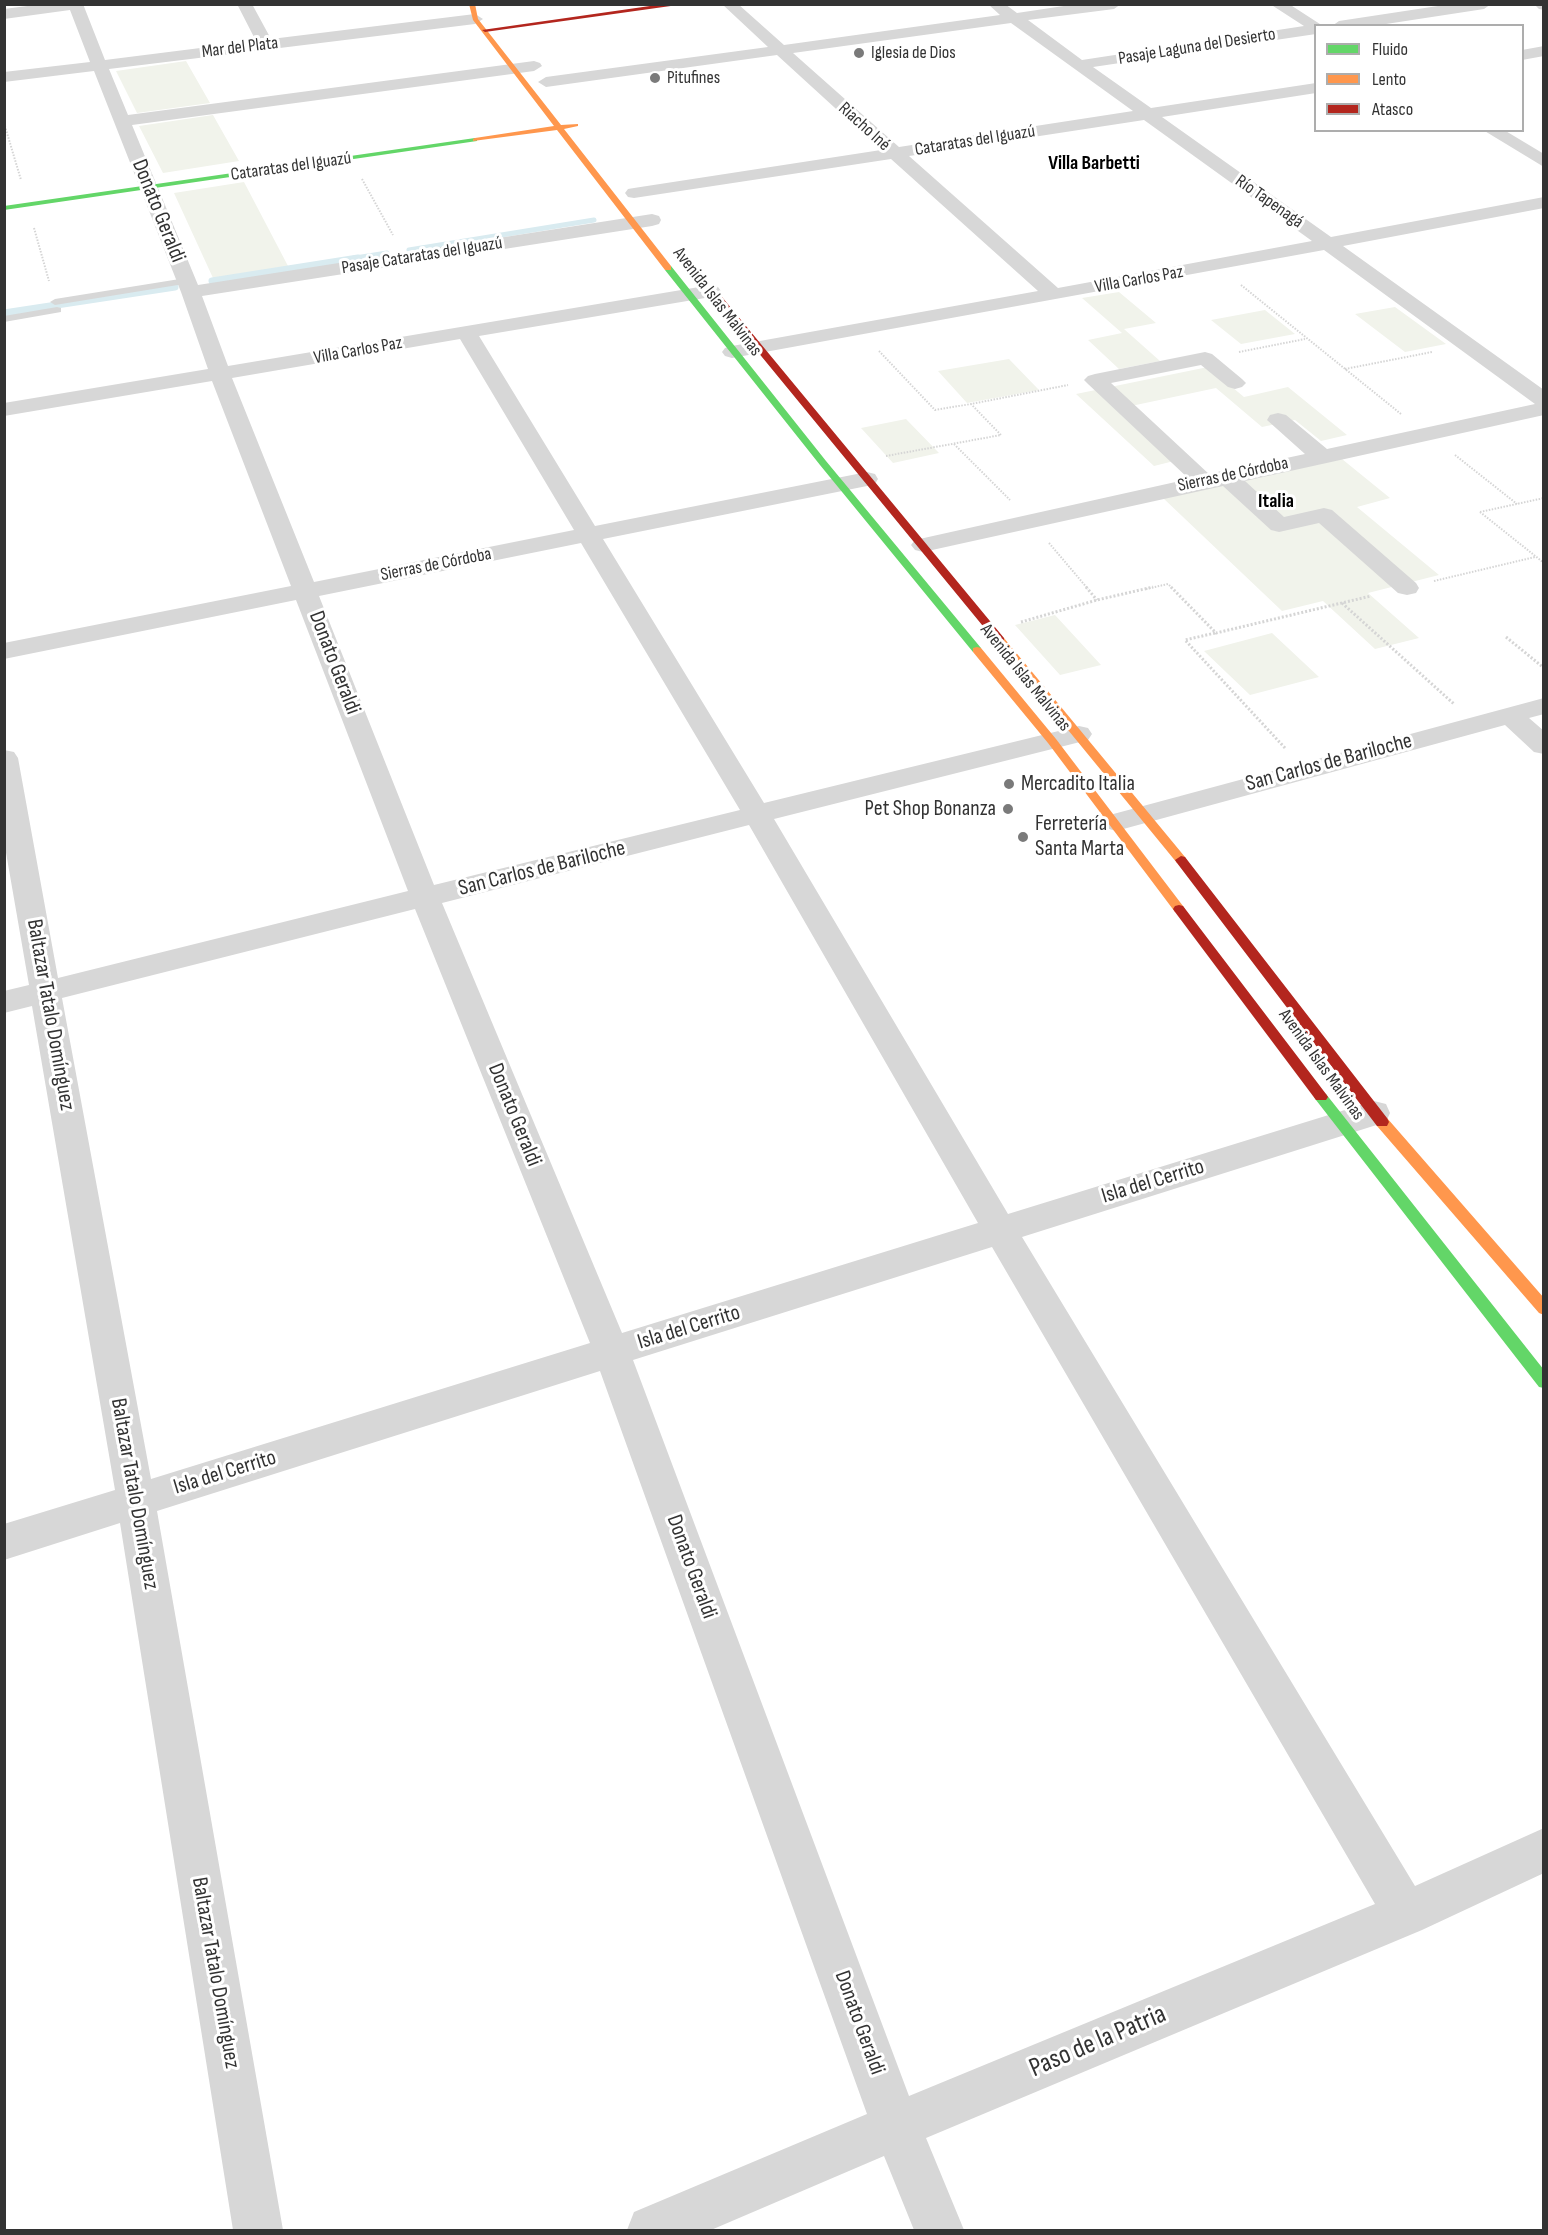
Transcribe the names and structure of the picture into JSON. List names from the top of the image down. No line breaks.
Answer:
{"streets":{"main road":["Mar del Plata","Cataratas del Iguazú","Avenida Islas Malvinas"],"street":["Pasaje Laguna del Desierto","Riacho Iné","Río Tapenagá","Donato Geraldi","Pasaje Cataratas del Iguazú","Villa Carlos Paz","Sierras de Córdoba","San Carlos de Bariloche","Baltazar Tatalo Domínguez","Isla del Cerrito","Paso de la Patria"]},"crossings":[["Pasaje Laguna del Desierto","Río Tapenagá"],["Mar del Plata","Donato Geraldi"],["Mar del Plata","Avenida Islas Malvinas"],["Riacho Iné","Cataratas del Iguazú"],["Riacho Iné","Villa Carlos Paz"],["Cataratas del Iguazú","Río Tapenagá"],["Cataratas del Iguazú","Donato Geraldi"],["Cataratas del Iguazú","Pasaje Cataratas del Iguazú"],["Cataratas del Iguazú","Avenida Islas Malvinas"],["Río Tapenagá","Villa Carlos Paz"],["Donato Geraldi","Pasaje Cataratas del Iguazú"],["Donato Geraldi","Villa Carlos Paz"],["Donato Geraldi","Sierras de Córdoba"],["Donato Geraldi","San Carlos de Bariloche"],["Donato Geraldi","Isla del Cerrito"],["Donato Geraldi","Paso de la Patria"],["Pasaje Cataratas del Iguazú","Avenida Islas Malvinas"],["Villa Carlos Paz","Avenida Islas Malvinas"],["Avenida Islas Malvinas","Sierras de Córdoba"],["Avenida Islas Malvinas","San Carlos de Bariloche"],["Avenida Islas Malvinas","Isla del Cerrito"],["San Carlos de Bariloche","Baltazar Tatalo Domínguez"],["Baltazar Tatalo Domínguez","Isla del Cerrito"]],"districts":["Villa Barbetti","Italia"],"places":["Iglesia de Dios","Pitufines","Mercadito Italia","Pet Shop Bonanza","Ferretería Santa Marta"],"legend":["Fluido","Lento","Atasco"]}
